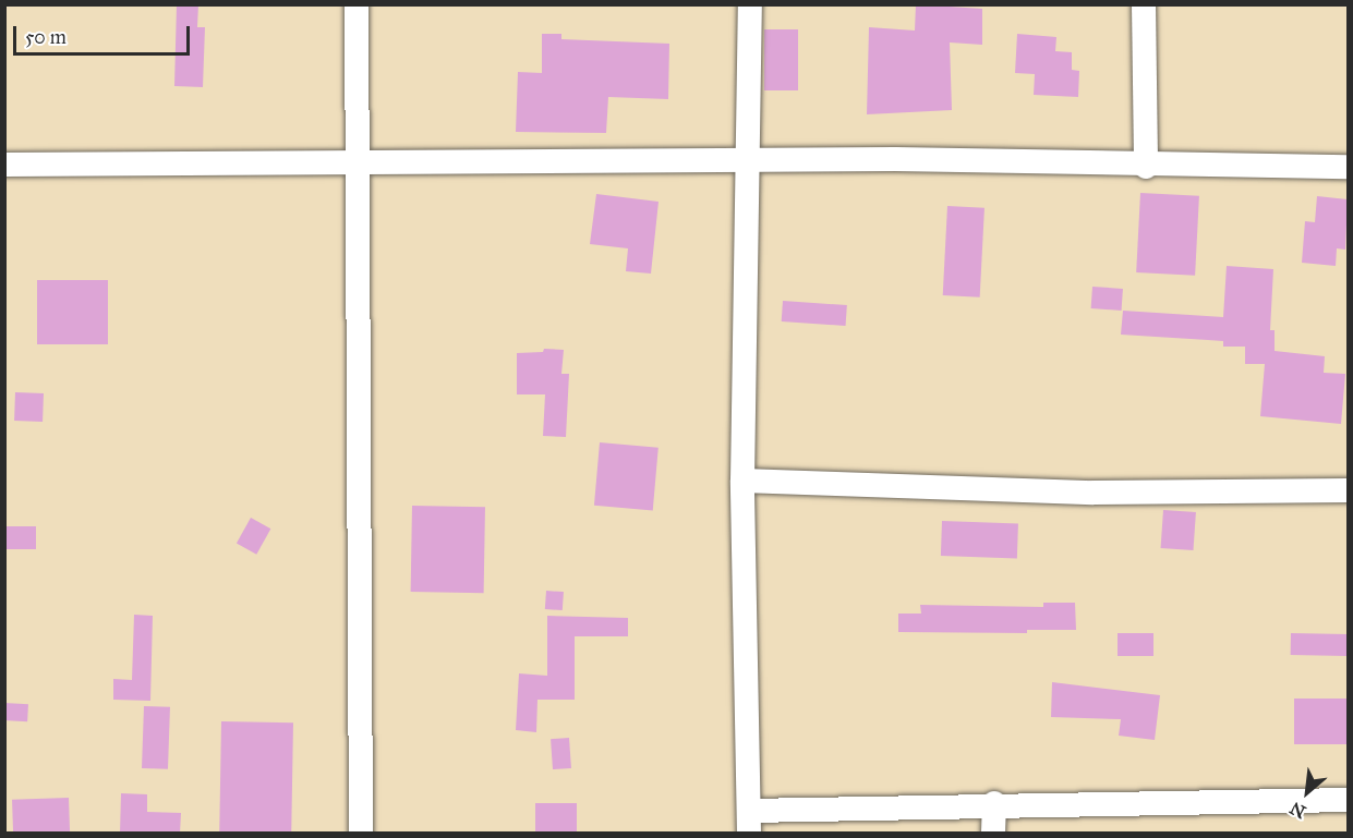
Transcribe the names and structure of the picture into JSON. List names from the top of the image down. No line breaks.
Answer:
{"scale_bar":"50 m","north":"bottom left"}
